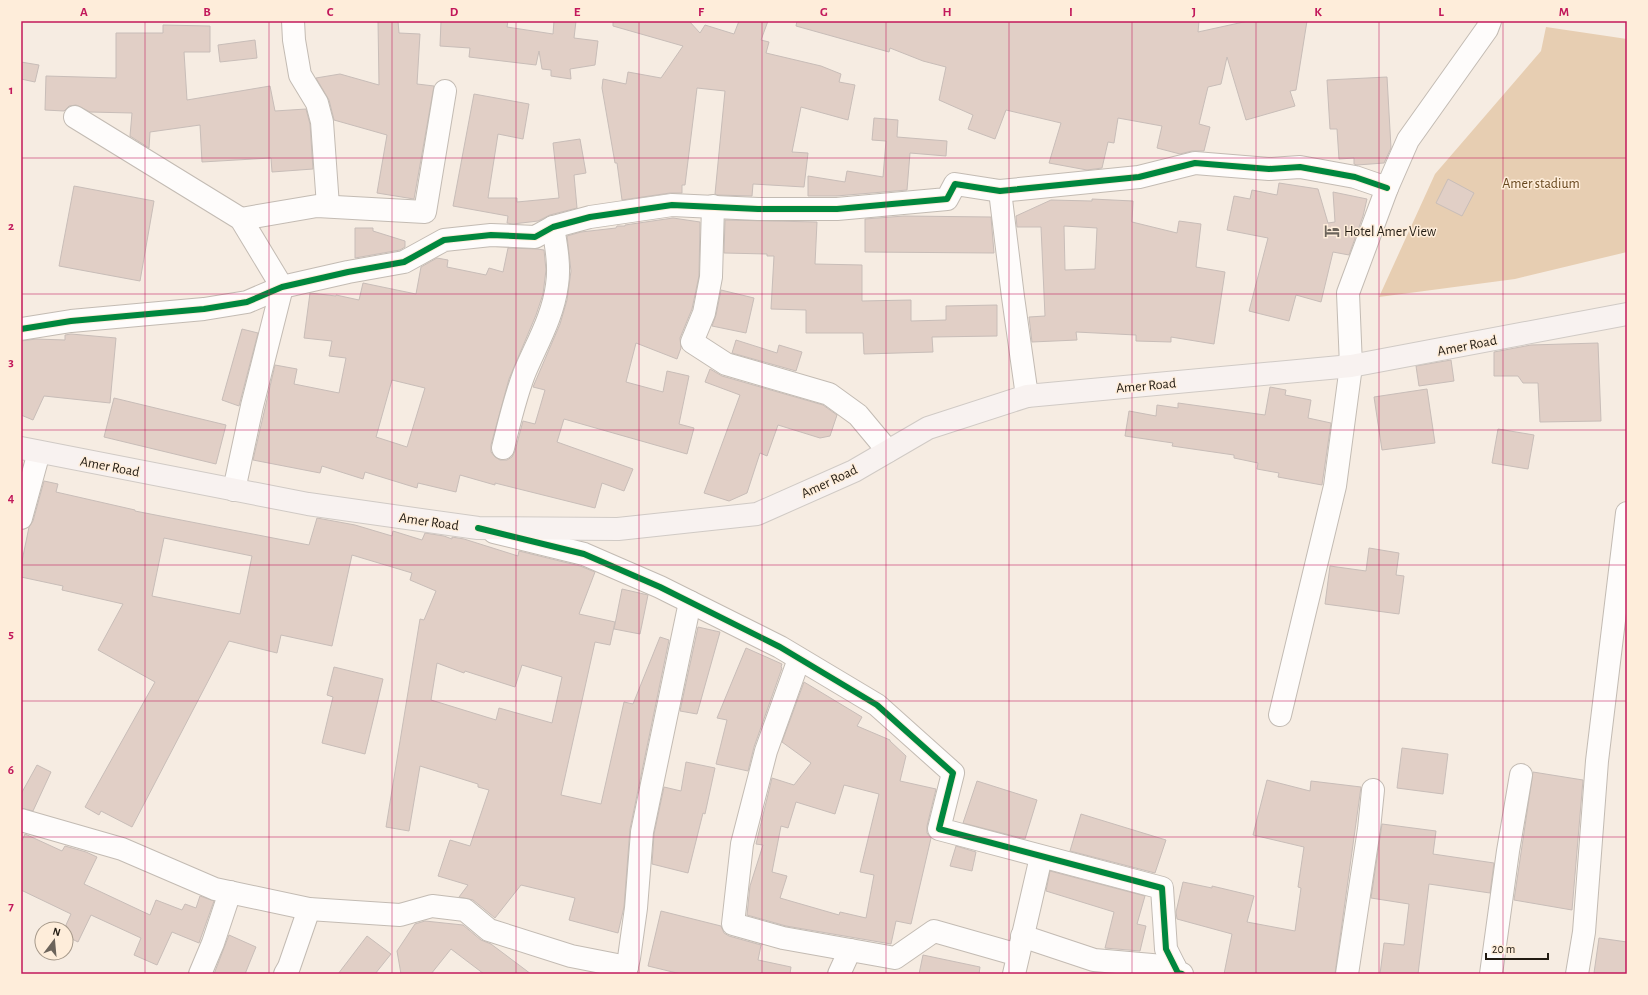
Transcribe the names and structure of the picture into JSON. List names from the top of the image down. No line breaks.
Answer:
{"streets":{"main road":["Amer Road"]},"parks":["Amer stadium"],"places":{"hotel":["Hotel Amer View"]},"scale_bar":"20 m","north":"top","grid":{"columns":["A","B","C","D","E","F","G","H","I","J","K","L","M"],"rows":["1","2","3","4","5","6","7"]}}
